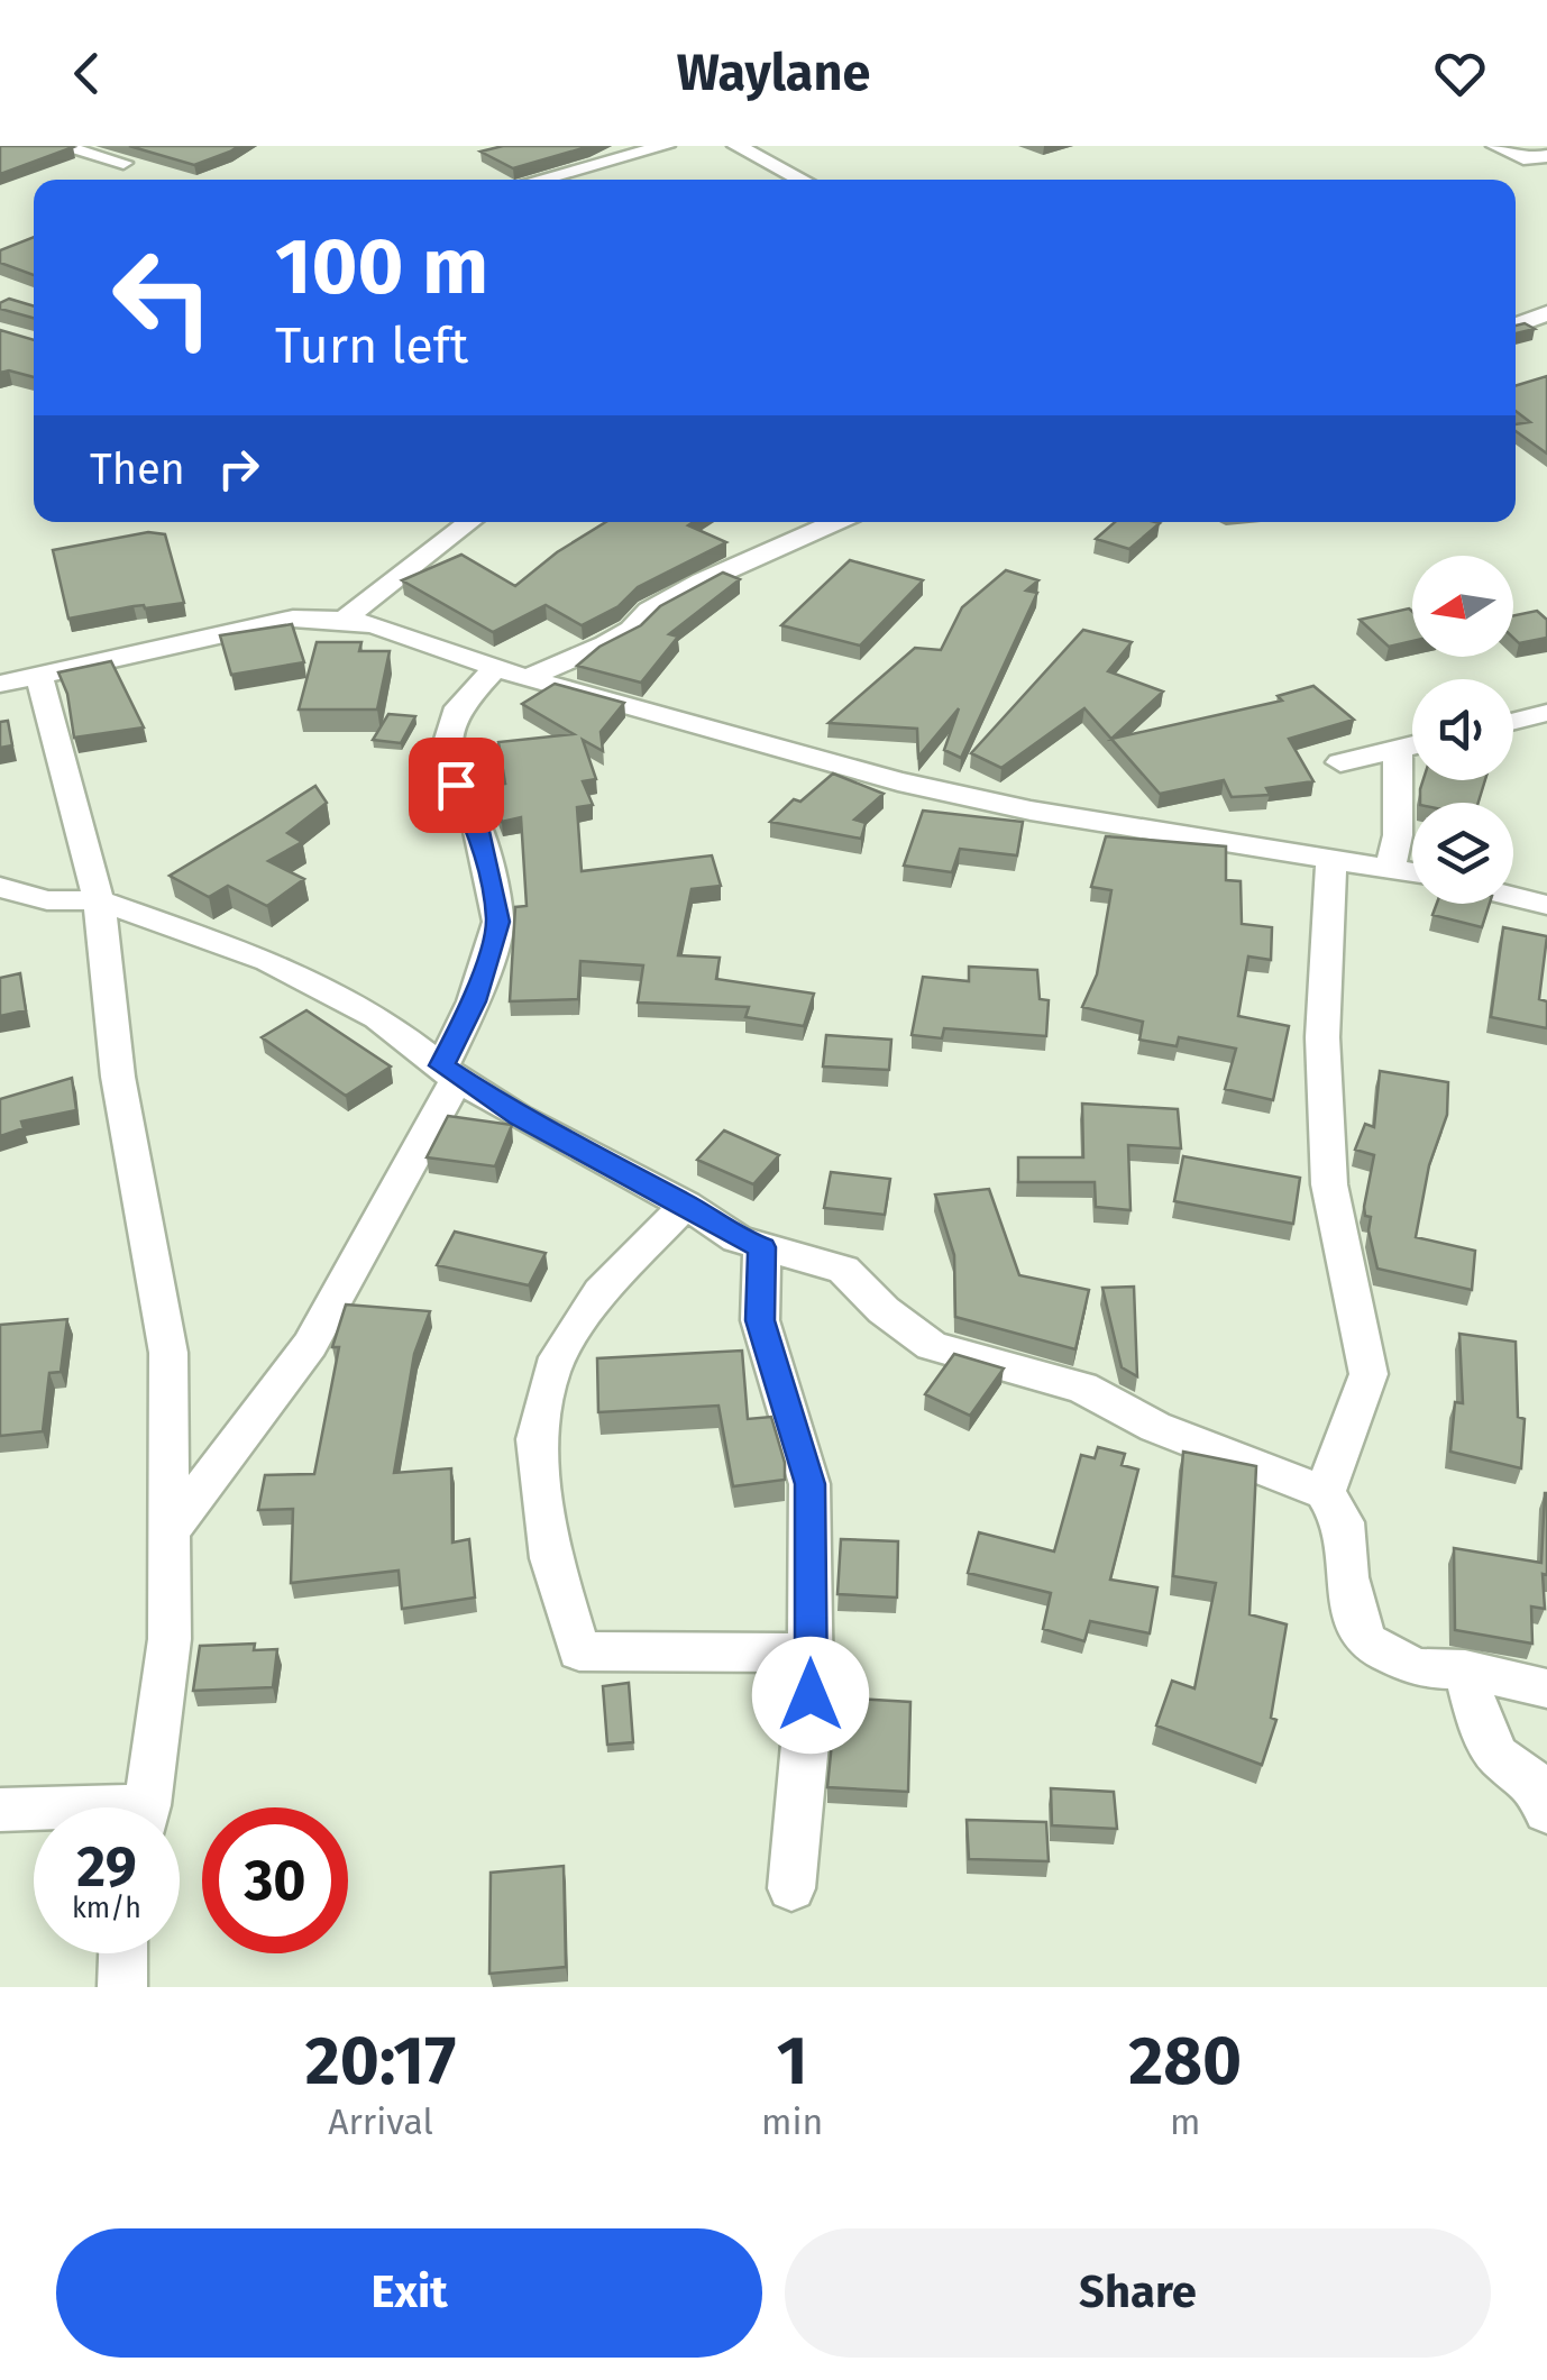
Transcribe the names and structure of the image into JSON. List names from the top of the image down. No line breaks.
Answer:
{"north":"left","page":{"header":"Waylane","turn":["100 m","Turn left"],"then":"Then","speed":"29 km/h","limit":"30","eta":["20:17","Arrival","1","min","280","m"],"buttons":["Exit","Share"]}}
